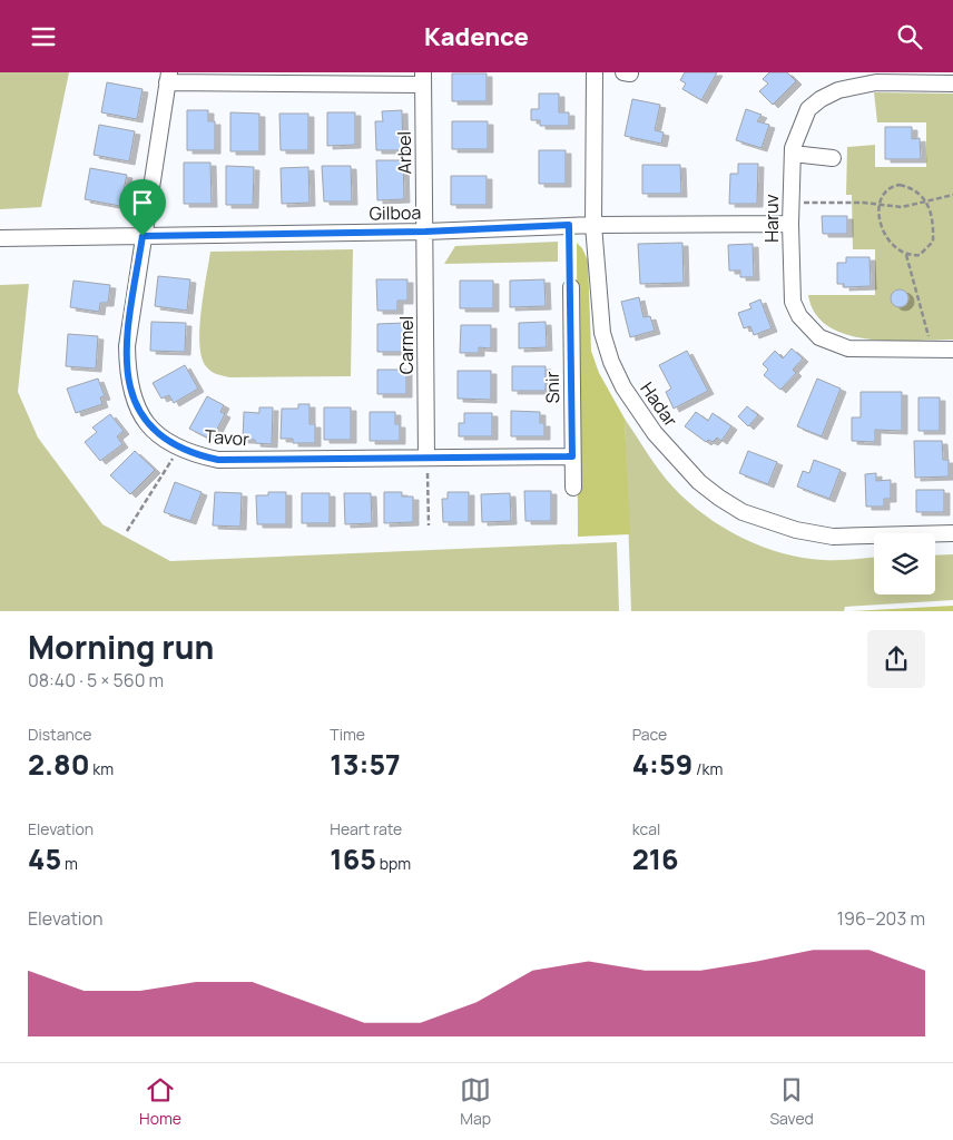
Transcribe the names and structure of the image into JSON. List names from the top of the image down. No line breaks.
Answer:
{"streets":{"street":["Arbel","Gilboa","Haruv","Carmel","Snir","Hadar","Tavor"]},"crossings":[["Arbel","Gilboa"],["Arbel","Carmel"],["Gilboa","Haruv"],["Gilboa","Carmel"],["Gilboa","Hadar"],["Gilboa","Tavor"],["Carmel","Tavor"],["Snir","Tavor"]],"page":{"header":"Kadence","heading":["Morning run","08:40 · 5 × 560 m"],"stats":[["Distance","2.80 km"],["Time","13:57"],["Pace","4:59 /km"],["Elevation","45 m"],["Heart rate","165 bpm"],["kcal","216"]],"chart":["Elevation","196–203 m"],"tabs":["Home","Map","Saved"]}}
